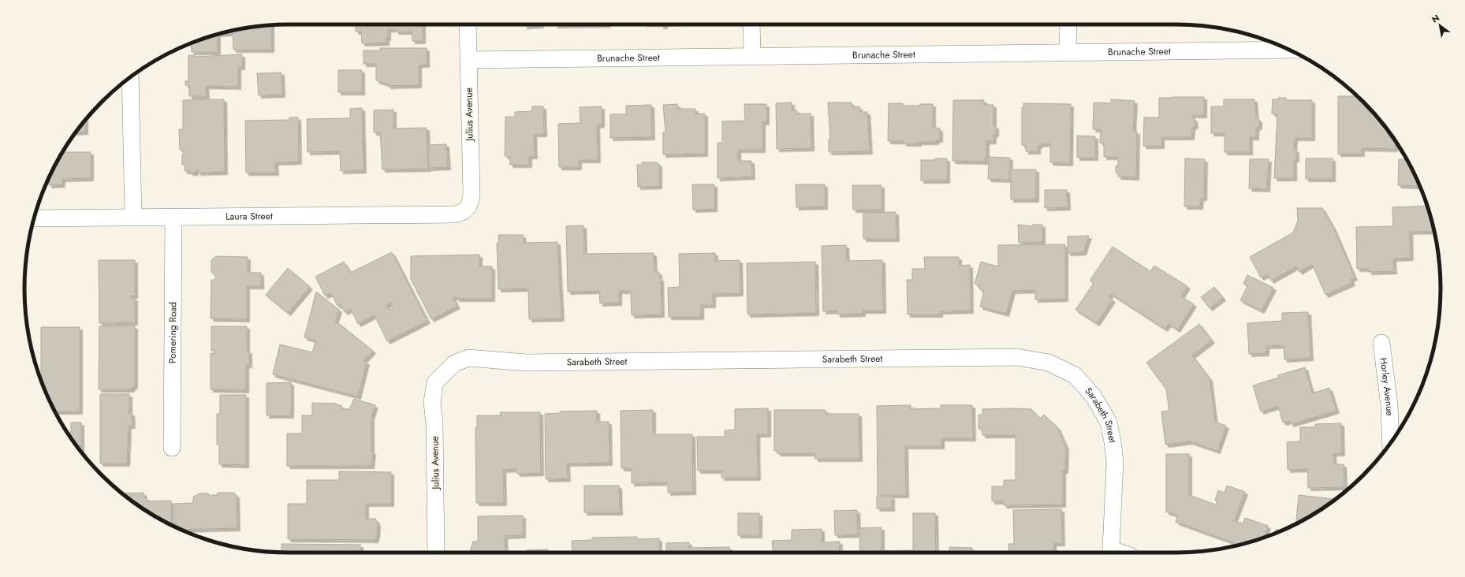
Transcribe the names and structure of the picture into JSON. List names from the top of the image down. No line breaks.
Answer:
{"streets":{"street":["Brunache Street","Julius Avenue","Laura Street","Pomering Road","Sarabeth Street","Horley Avenue"]},"crossings":[["Brunache Street","Julius Avenue"],["Julius Avenue","Laura Street"],["Julius Avenue","Sarabeth Street"],["Laura Street","Pomering Road"]],"north":"top left"}
